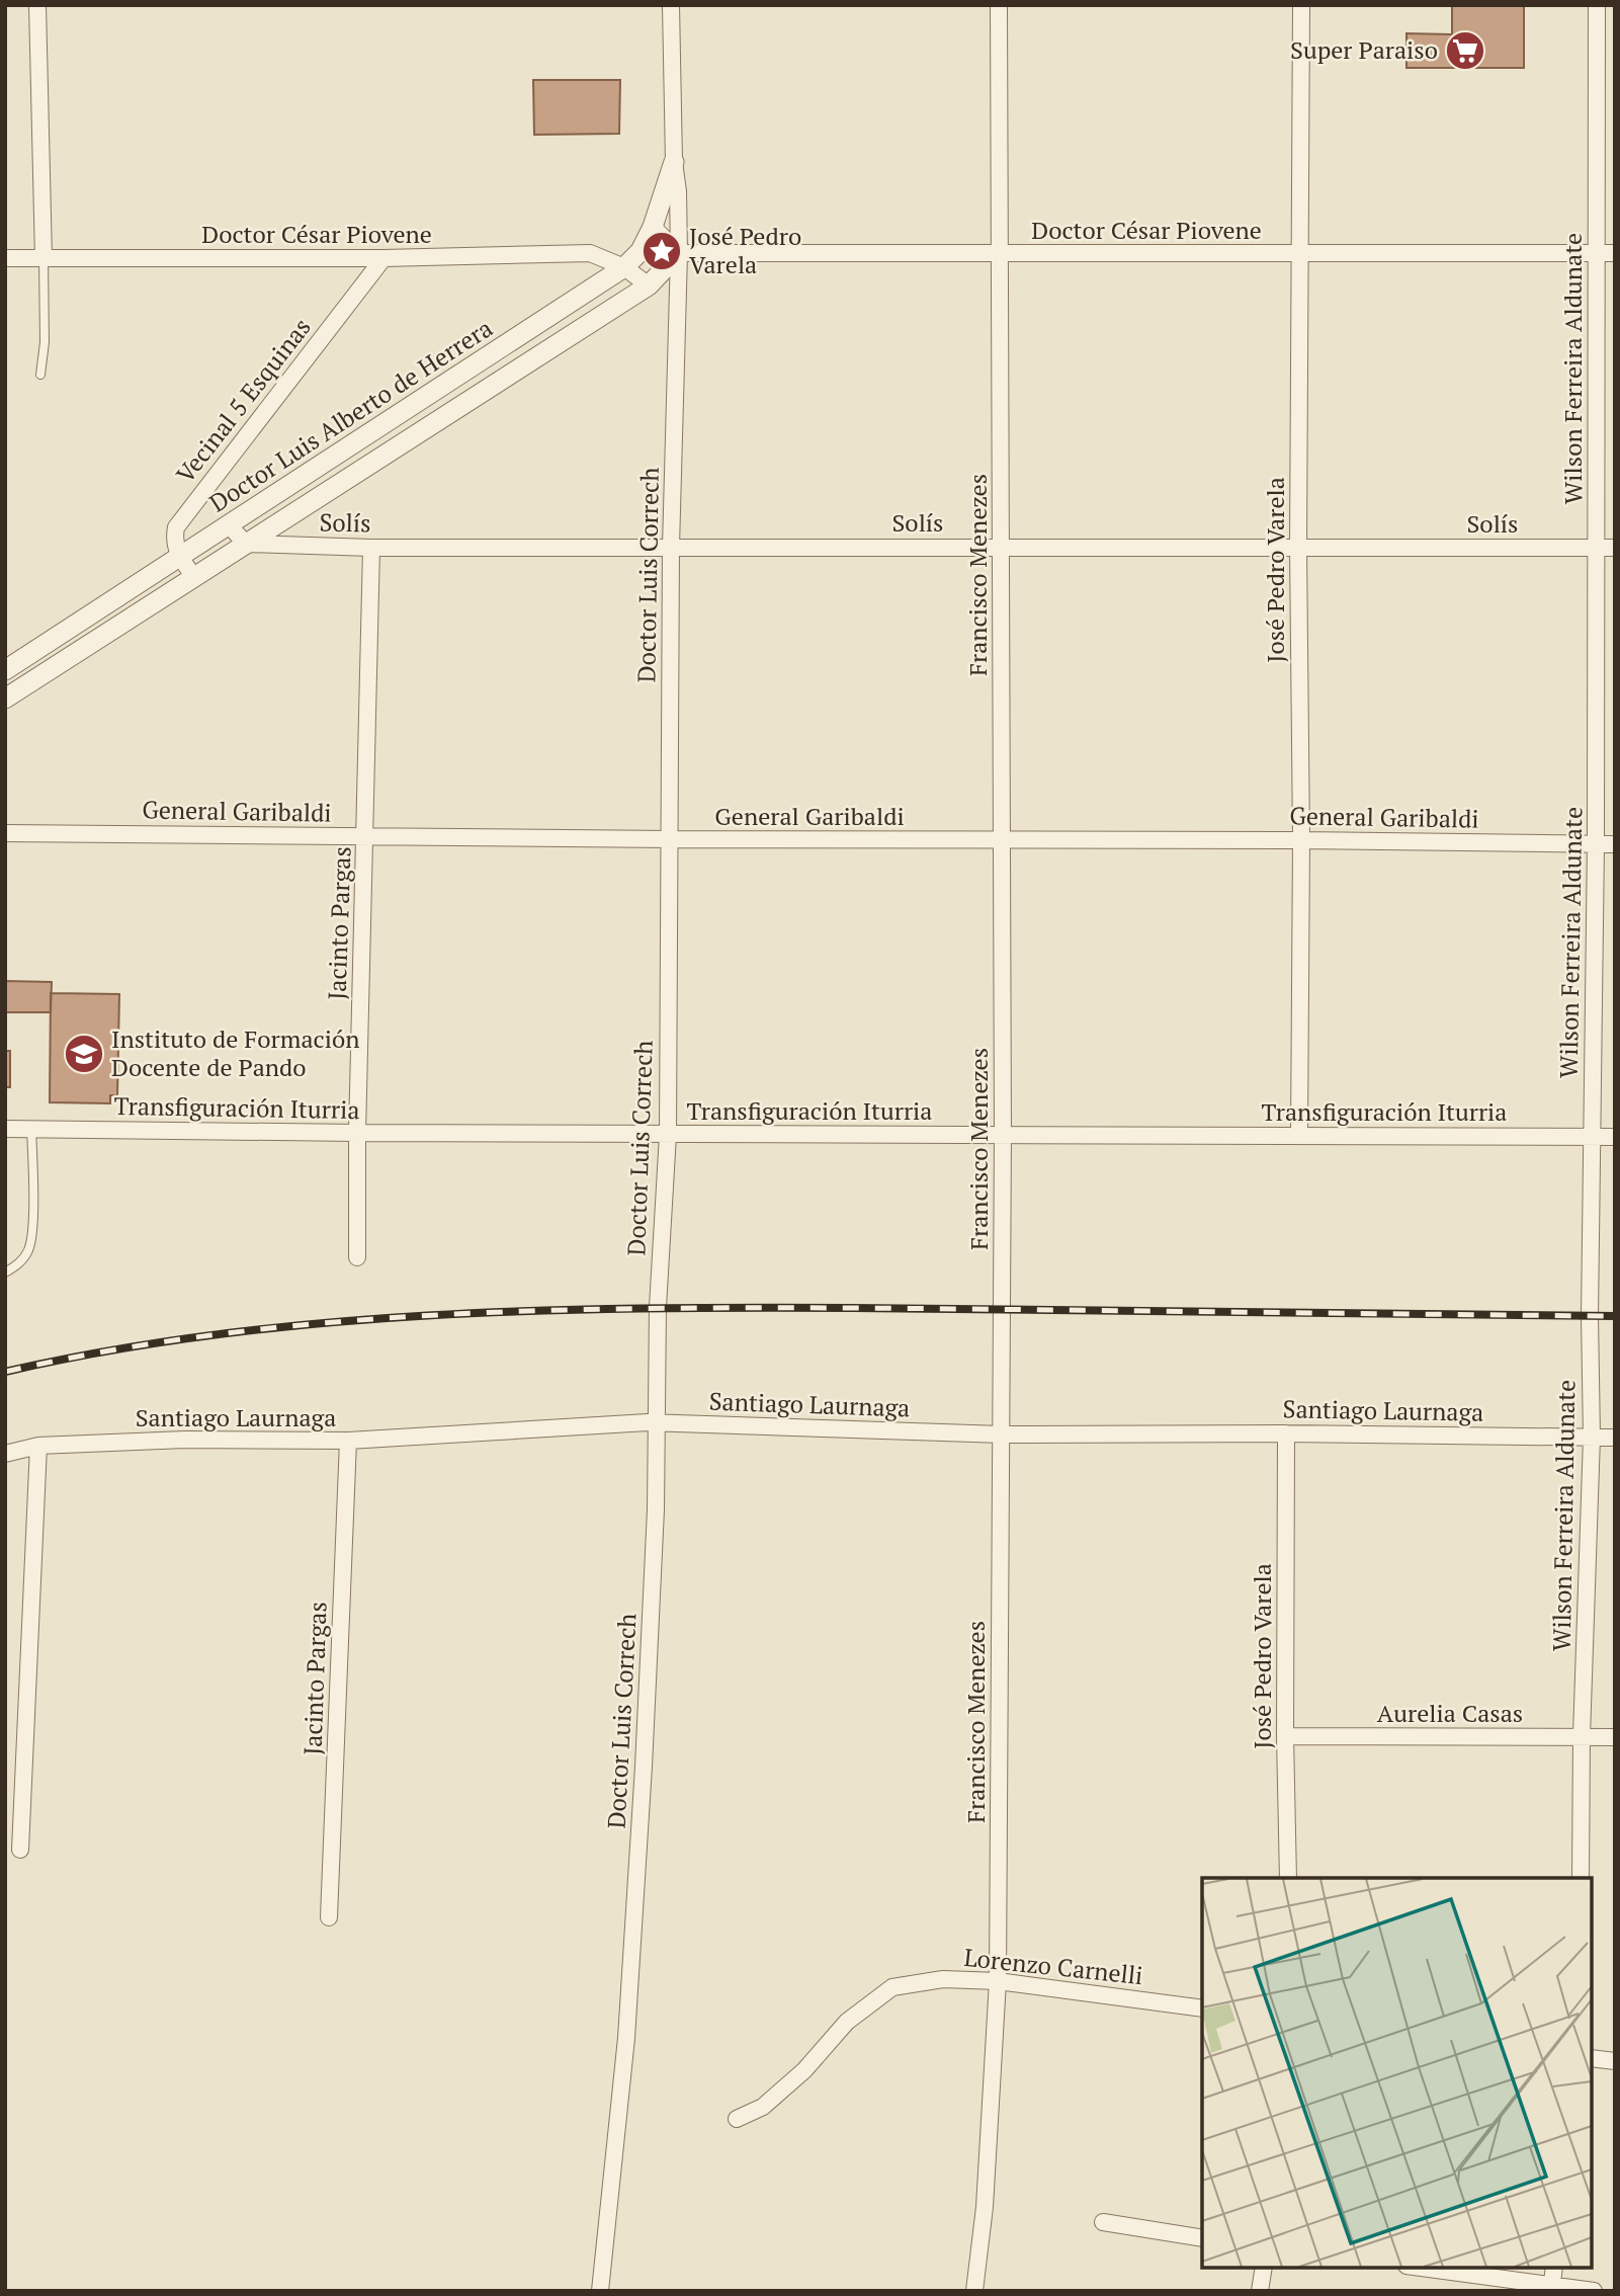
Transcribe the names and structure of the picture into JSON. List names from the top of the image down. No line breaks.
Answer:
{"streets":{"street":["Doctor César Piovene","Wilson Ferreira Aldunate","Vecinal 5 Esquinas","Doctor Luis Alberto de Herrera","Solís","José Pedro Varela","Doctor Luis Correch","Francisco Menezes","General Garibaldi","Jacinto Pargas","Transfiguración Iturria","Santiago Laurnaga","Aurelia Casas","Lorenzo Carnelli"]},"crossings":[["Doctor César Piovene","Wilson Ferreira Aldunate"],["Doctor César Piovene","Vecinal 5 Esquinas"],["Doctor César Piovene","Doctor Luis Alberto de Herrera"],["Doctor César Piovene","José Pedro Varela"],["Doctor César Piovene","Doctor Luis Correch"],["Doctor César Piovene","Francisco Menezes"],["Wilson Ferreira Aldunate","Solís"],["Wilson Ferreira Aldunate","General Garibaldi"],["Wilson Ferreira Aldunate","Transfiguración Iturria"],["Wilson Ferreira Aldunate","Santiago Laurnaga"],["Wilson Ferreira Aldunate","Aurelia Casas"],["Vecinal 5 Esquinas","Doctor Luis Alberto de Herrera"],["Doctor Luis Alberto de Herrera","Solís"],["Doctor Luis Alberto de Herrera","Doctor Luis Correch"],["Solís","José Pedro Varela"],["Solís","Doctor Luis Correch"],["Solís","Francisco Menezes"],["Solís","Jacinto Pargas"],["José Pedro Varela","General Garibaldi"],["José Pedro Varela","Transfiguración Iturria"],["José Pedro Varela","Santiago Laurnaga"],["José Pedro Varela","Aurelia Casas"],["Doctor Luis Correch","General Garibaldi"],["Doctor Luis Correch","Transfiguración Iturria"],["Doctor Luis Correch","Santiago Laurnaga"],["Francisco Menezes","General Garibaldi"],["Francisco Menezes","Transfiguración Iturria"],["Francisco Menezes","Santiago Laurnaga"],["Francisco Menezes","Lorenzo Carnelli"],["General Garibaldi","Jacinto Pargas"],["Jacinto Pargas","Transfiguración Iturria"],["Jacinto Pargas","Santiago Laurnaga"]],"places":{"supermarket":["Super Paraiso"],"place":["José Pedro Varela"],"school or university":["Instituto de Formación Docente de Pando"]}}
